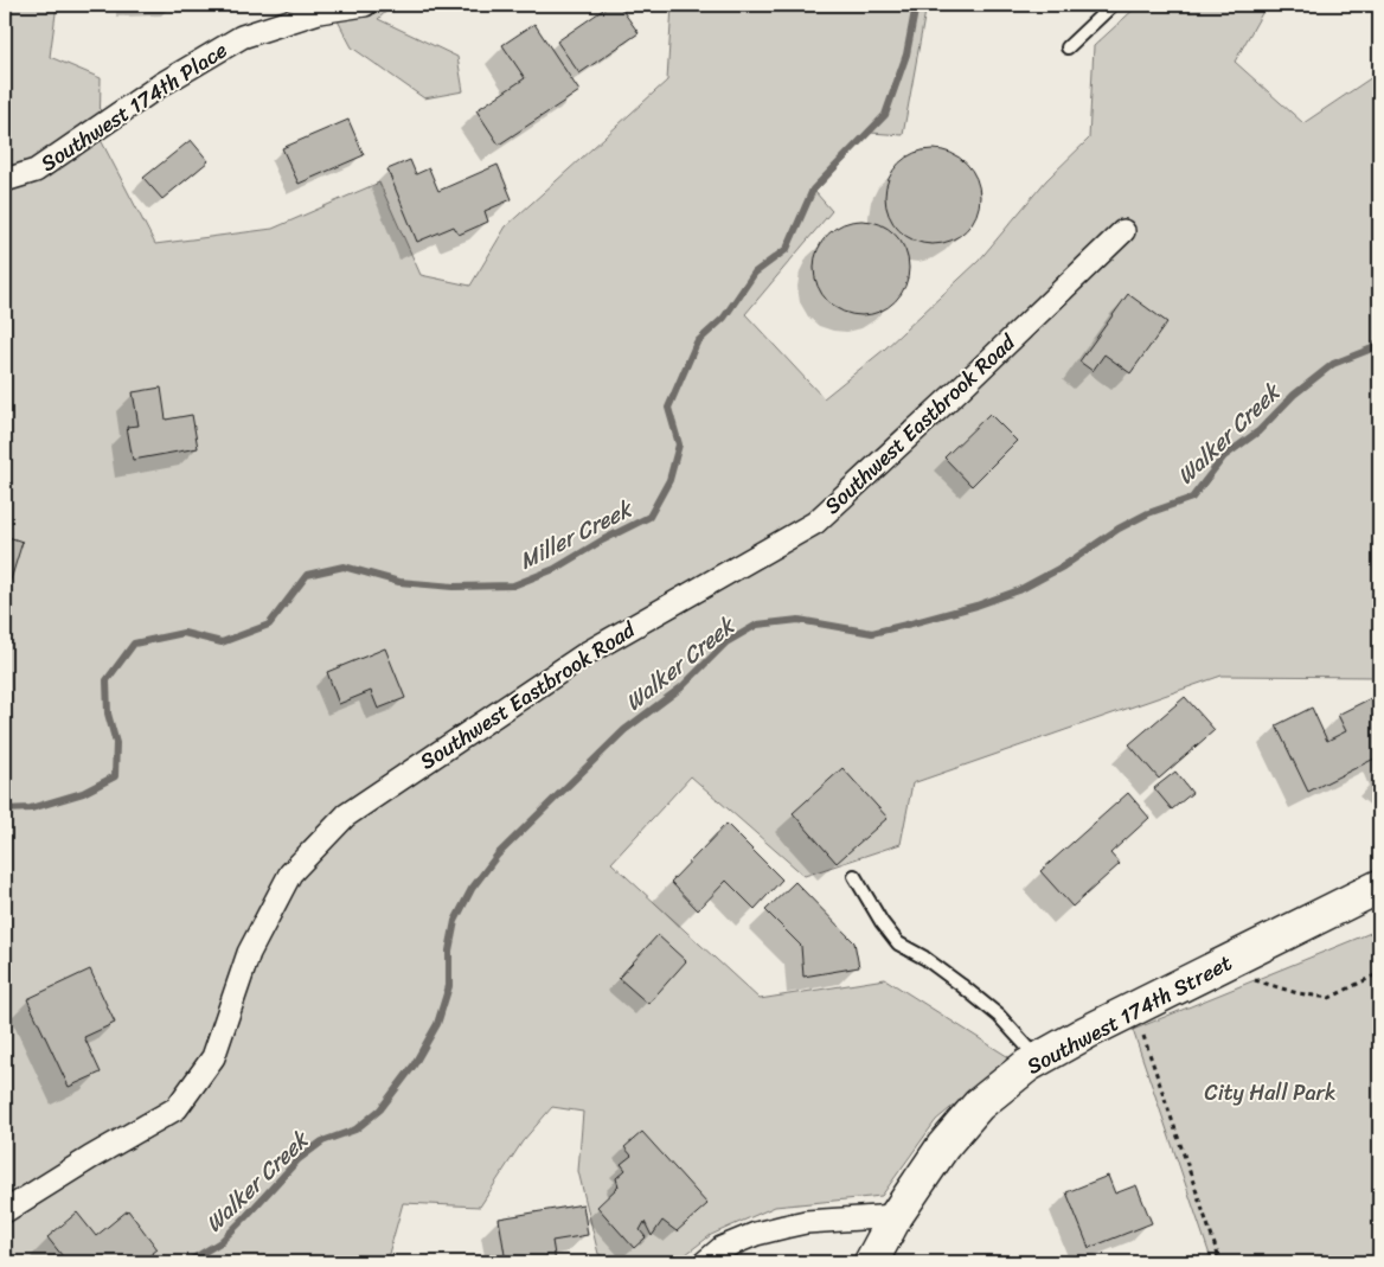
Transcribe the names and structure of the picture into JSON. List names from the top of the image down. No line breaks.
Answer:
{"streets":{"street":["Southwest 174th Place","Southwest Eastbrook Road","Southwest 174th Street"]},"water":["Walker Creek","Miller Creek"],"parks":["City Hall Park"]}
